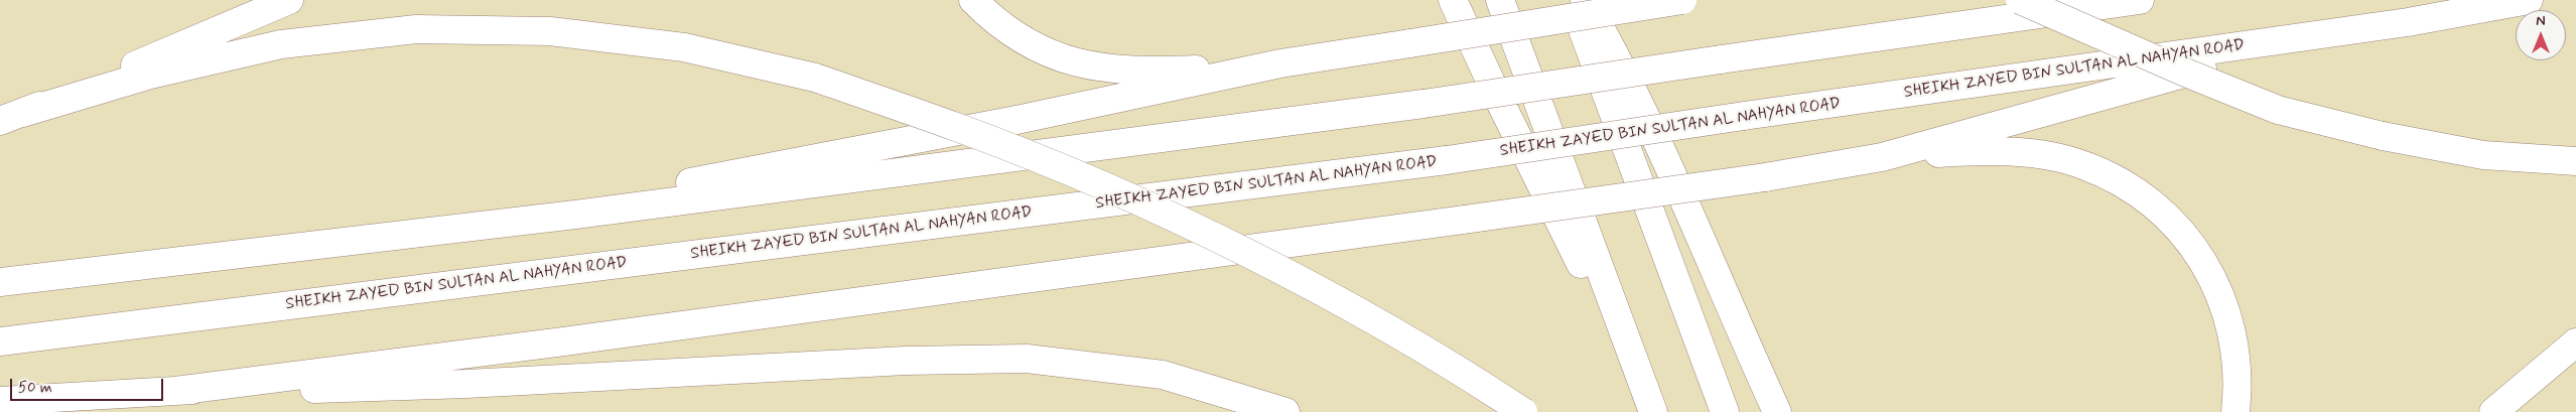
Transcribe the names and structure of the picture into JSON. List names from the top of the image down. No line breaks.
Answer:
{"streets":{"highway":["SHEIKH ZAYED BIN SULTAN AL NAHYAN ROAD"]},"scale_bar":"50 m","north":"top"}
